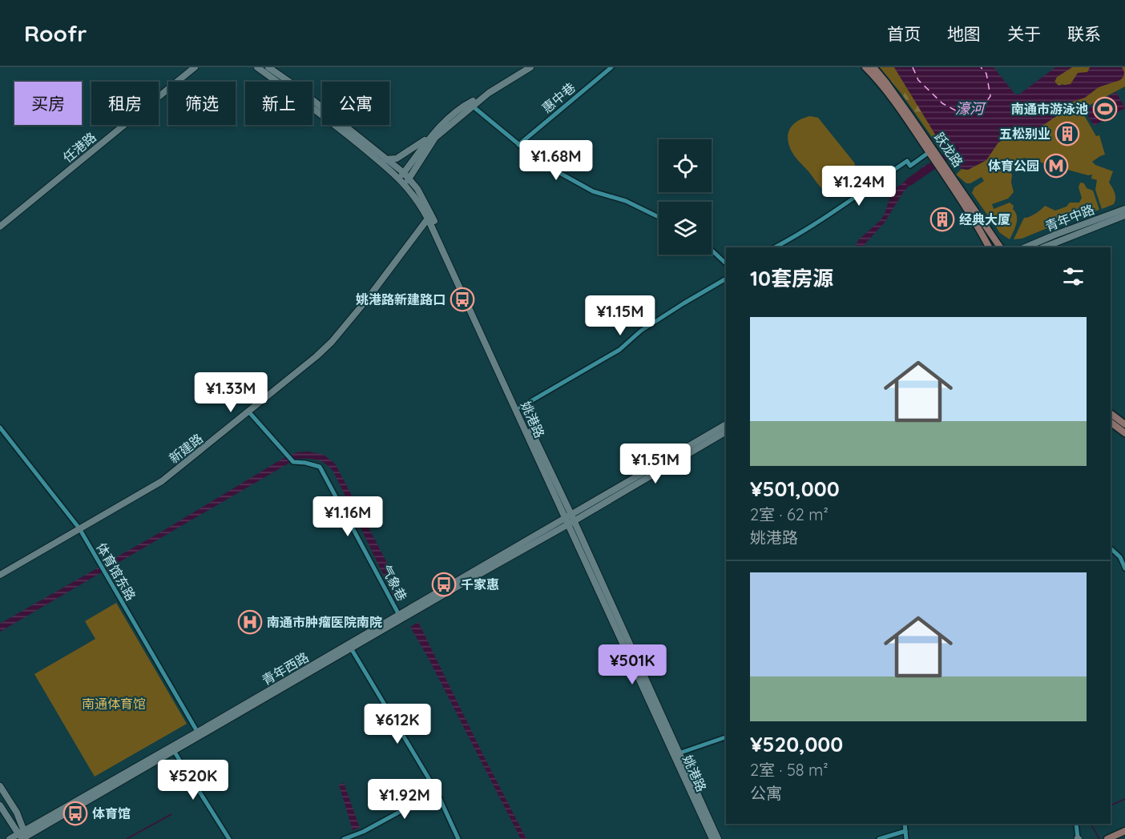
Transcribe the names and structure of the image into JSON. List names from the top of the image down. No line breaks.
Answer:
{"streets":{"main road":["任港路","跃龙路","青年中路","姚港路","新建路","青年西路"],"street":["惠中巷","体育馆东路","气象巷"]},"crossings":[["姚港路","新建路"],["姚港路","青年西路"],["新建路","体育馆东路"],["新建路","气象巷"],["体育馆东路","青年西路"],["气象巷","青年西路"]],"water":["濠河"],"parks":["南通体育馆"],"places":{"sports":["南通市游泳池"],"building":["五松别业","经典大厦"],"metro station":["体育公园"],"bus stop":["姚港路新建路口","千家惠","体育馆"],"hospital":["南通市肿瘤医院南院"]},"page":{"header":"Roofr","nav":["首页","地图","关于","联系"],"chip":["买房","租房","筛选","新上","公寓"],"price":["¥1.68M","¥1.24M","¥1.15M","¥1.33M","¥1.51M","¥1.16M","¥501K","¥612K","¥520K","¥1.92M"],"heading":"10套房源","list":[{"name":"¥501,000","note":"2室 · 62 m² · 姚港路"},{"name":"¥520,000","note":"2室 · 58 m² · 公寓"}]}}
